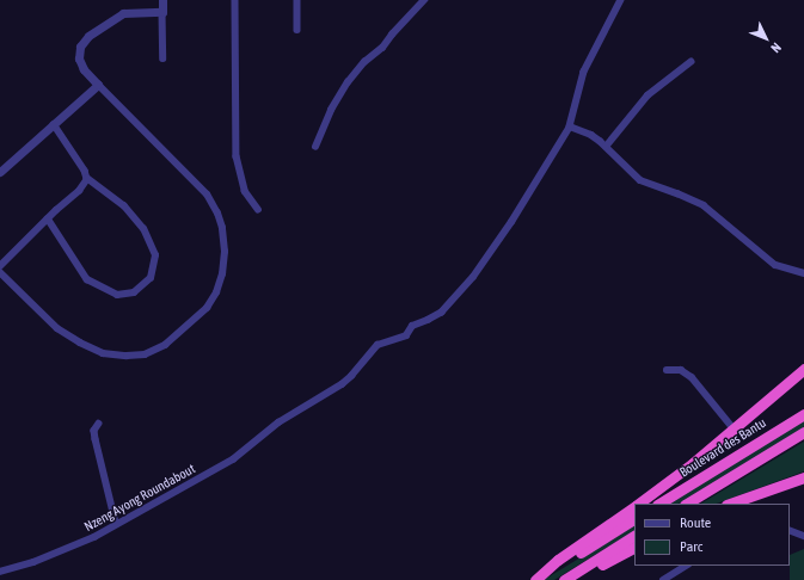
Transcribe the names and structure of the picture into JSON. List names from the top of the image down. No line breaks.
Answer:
{"streets":{"highway":["Boulevard des Bantu"],"street":["Nzeng Ayong Roundabout"]},"legend":["Route","Parc"],"north":"bottom right"}
